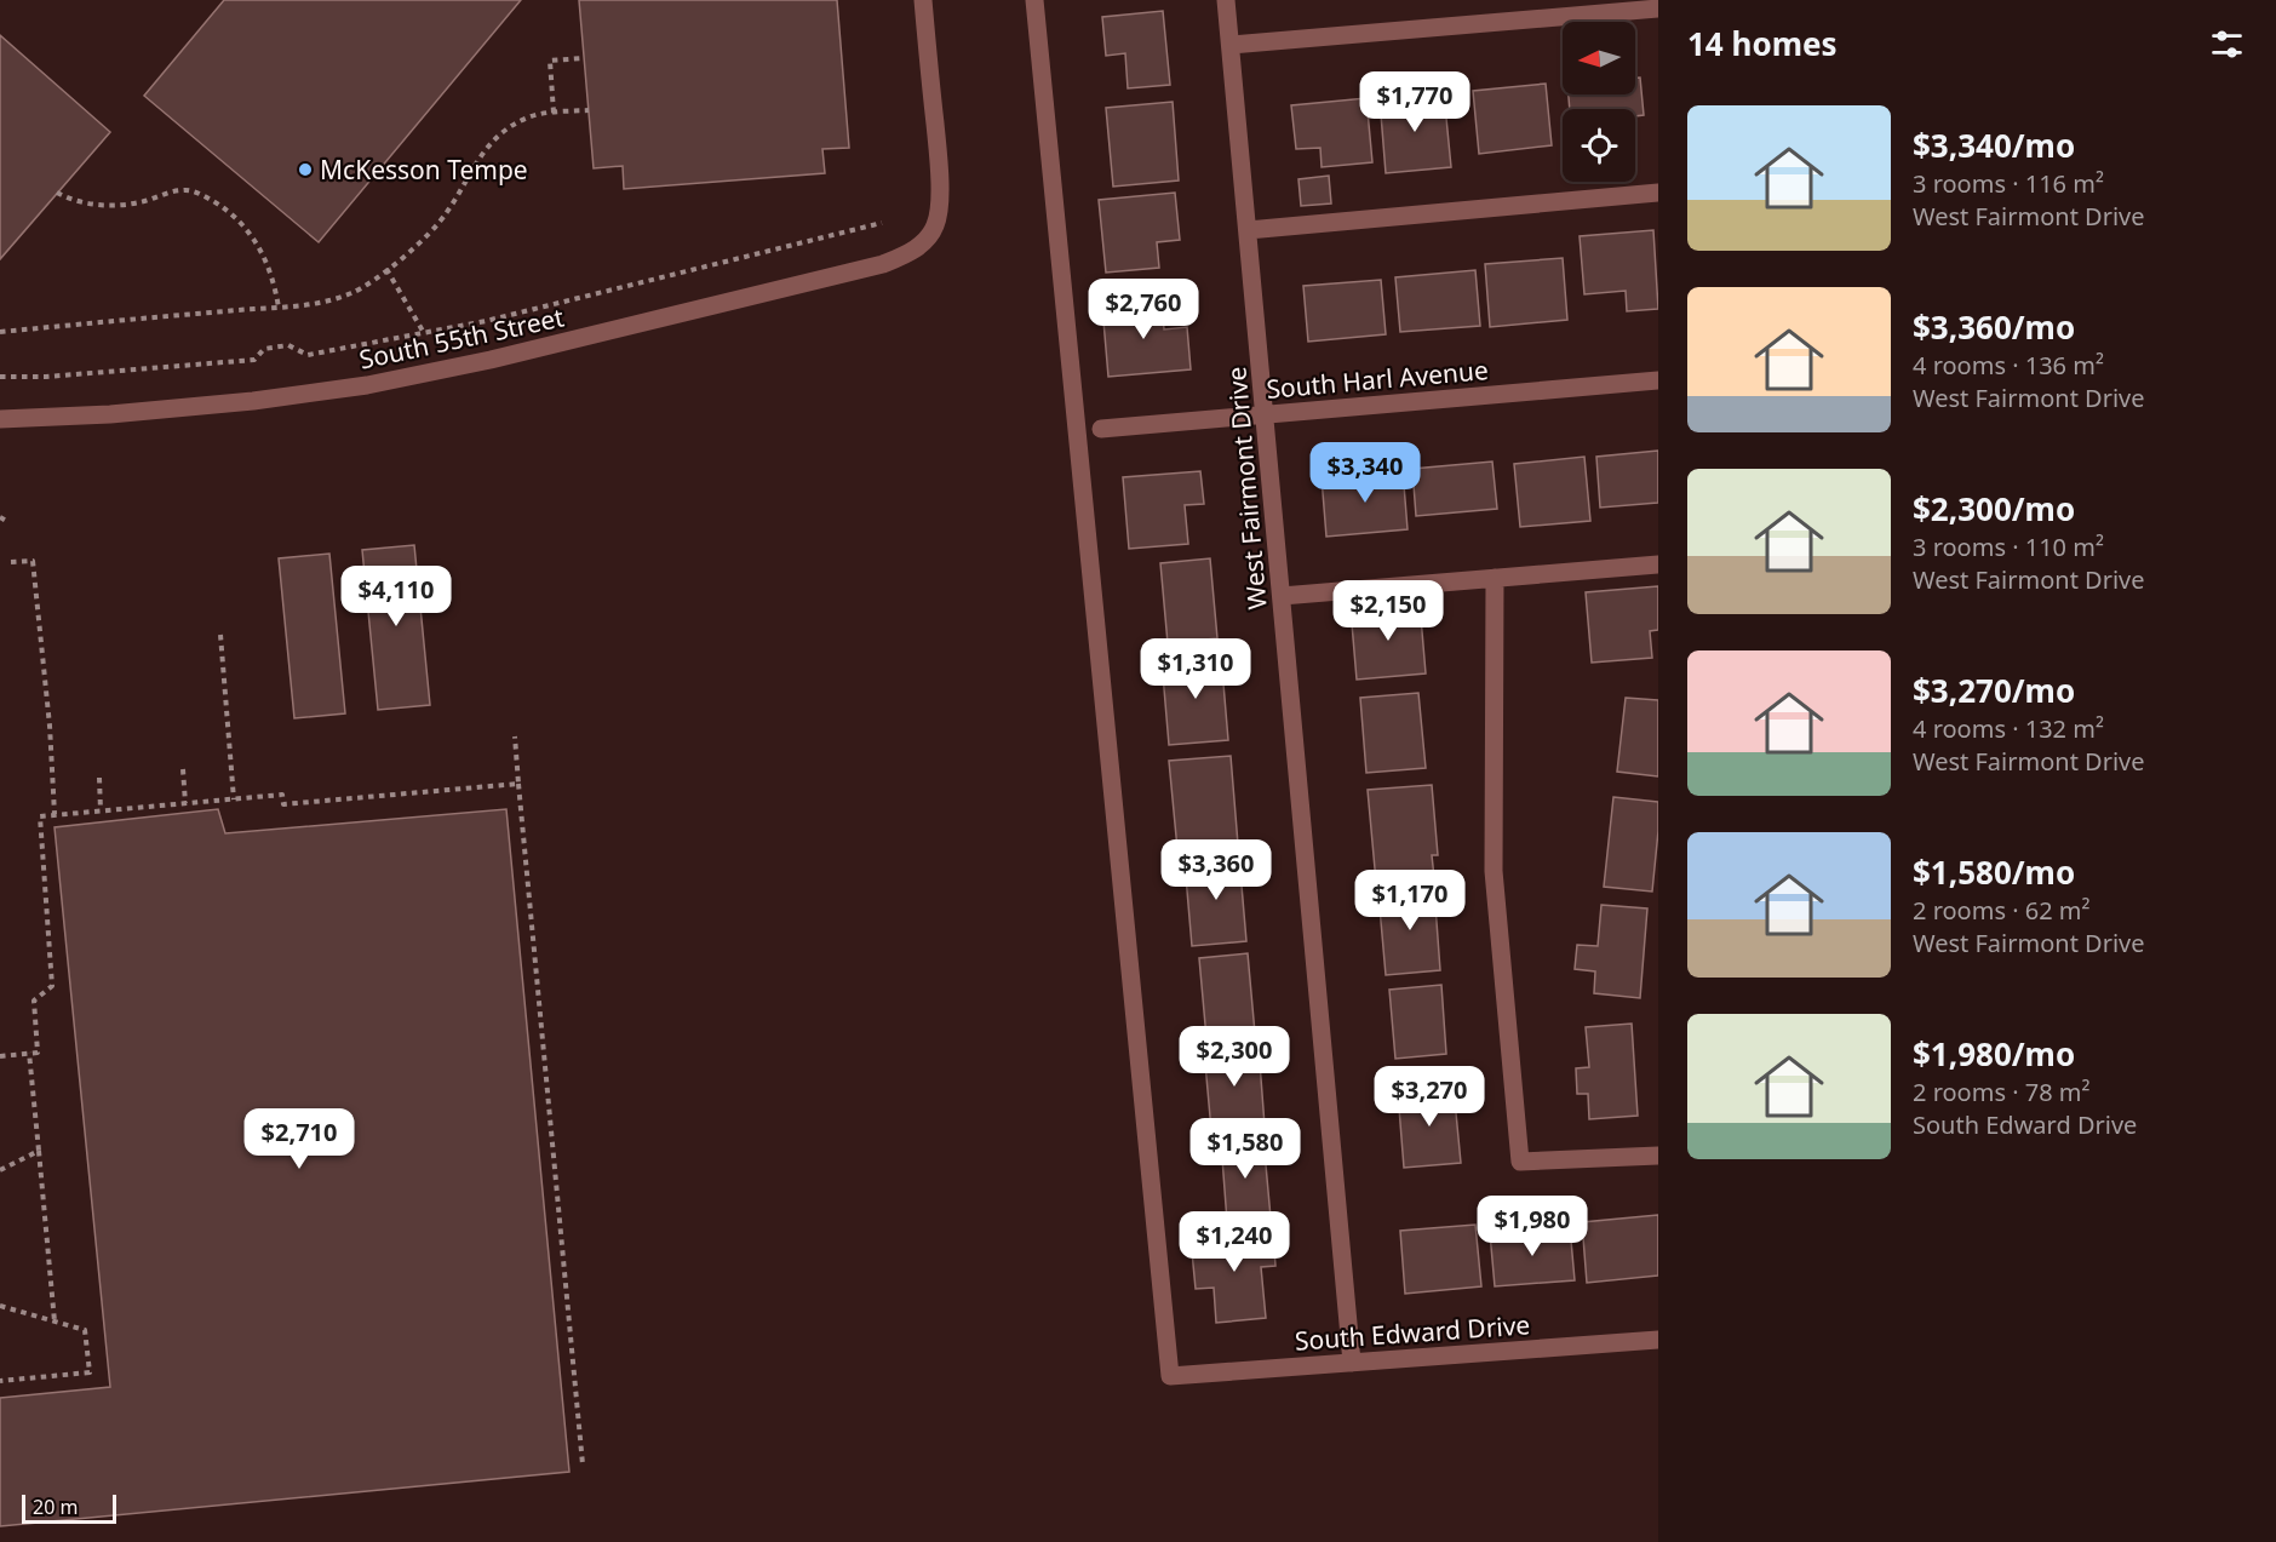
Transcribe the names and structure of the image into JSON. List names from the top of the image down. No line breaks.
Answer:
{"streets":{"street":["South 55th Street","South Harl Avenue","West Fairmont Drive","South Edward Drive"]},"crossings":[["South Harl Avenue","West Fairmont Drive"],["West Fairmont Drive","South Edward Drive"]],"places":["McKesson Tempe"],"scale_bar":"20 m","north":"left","page":{"heading":"14 homes","price":["$1,770","$2,760","$3,340","$4,110","$2,150","$1,310","$3,360","$1,170","$2,300","$3,270","$2,710","$1,580","$1,980","$1,240"],"list":[{"name":"$3,340/mo","note":"3 rooms · 116 m² · West Fairmont Drive"},{"name":"$3,360/mo","note":"4 rooms · 136 m² · West Fairmont Drive"},{"name":"$2,300/mo","note":"3 rooms · 110 m² · West Fairmont Drive"},{"name":"$3,270/mo","note":"4 rooms · 132 m² · West Fairmont Drive"},{"name":"$1,580/mo","note":"2 rooms · 62 m² · West Fairmont Drive"},{"name":"$1,980/mo","note":"2 rooms · 78 m² · South Edward Drive"}],"scale":"20 m"}}
